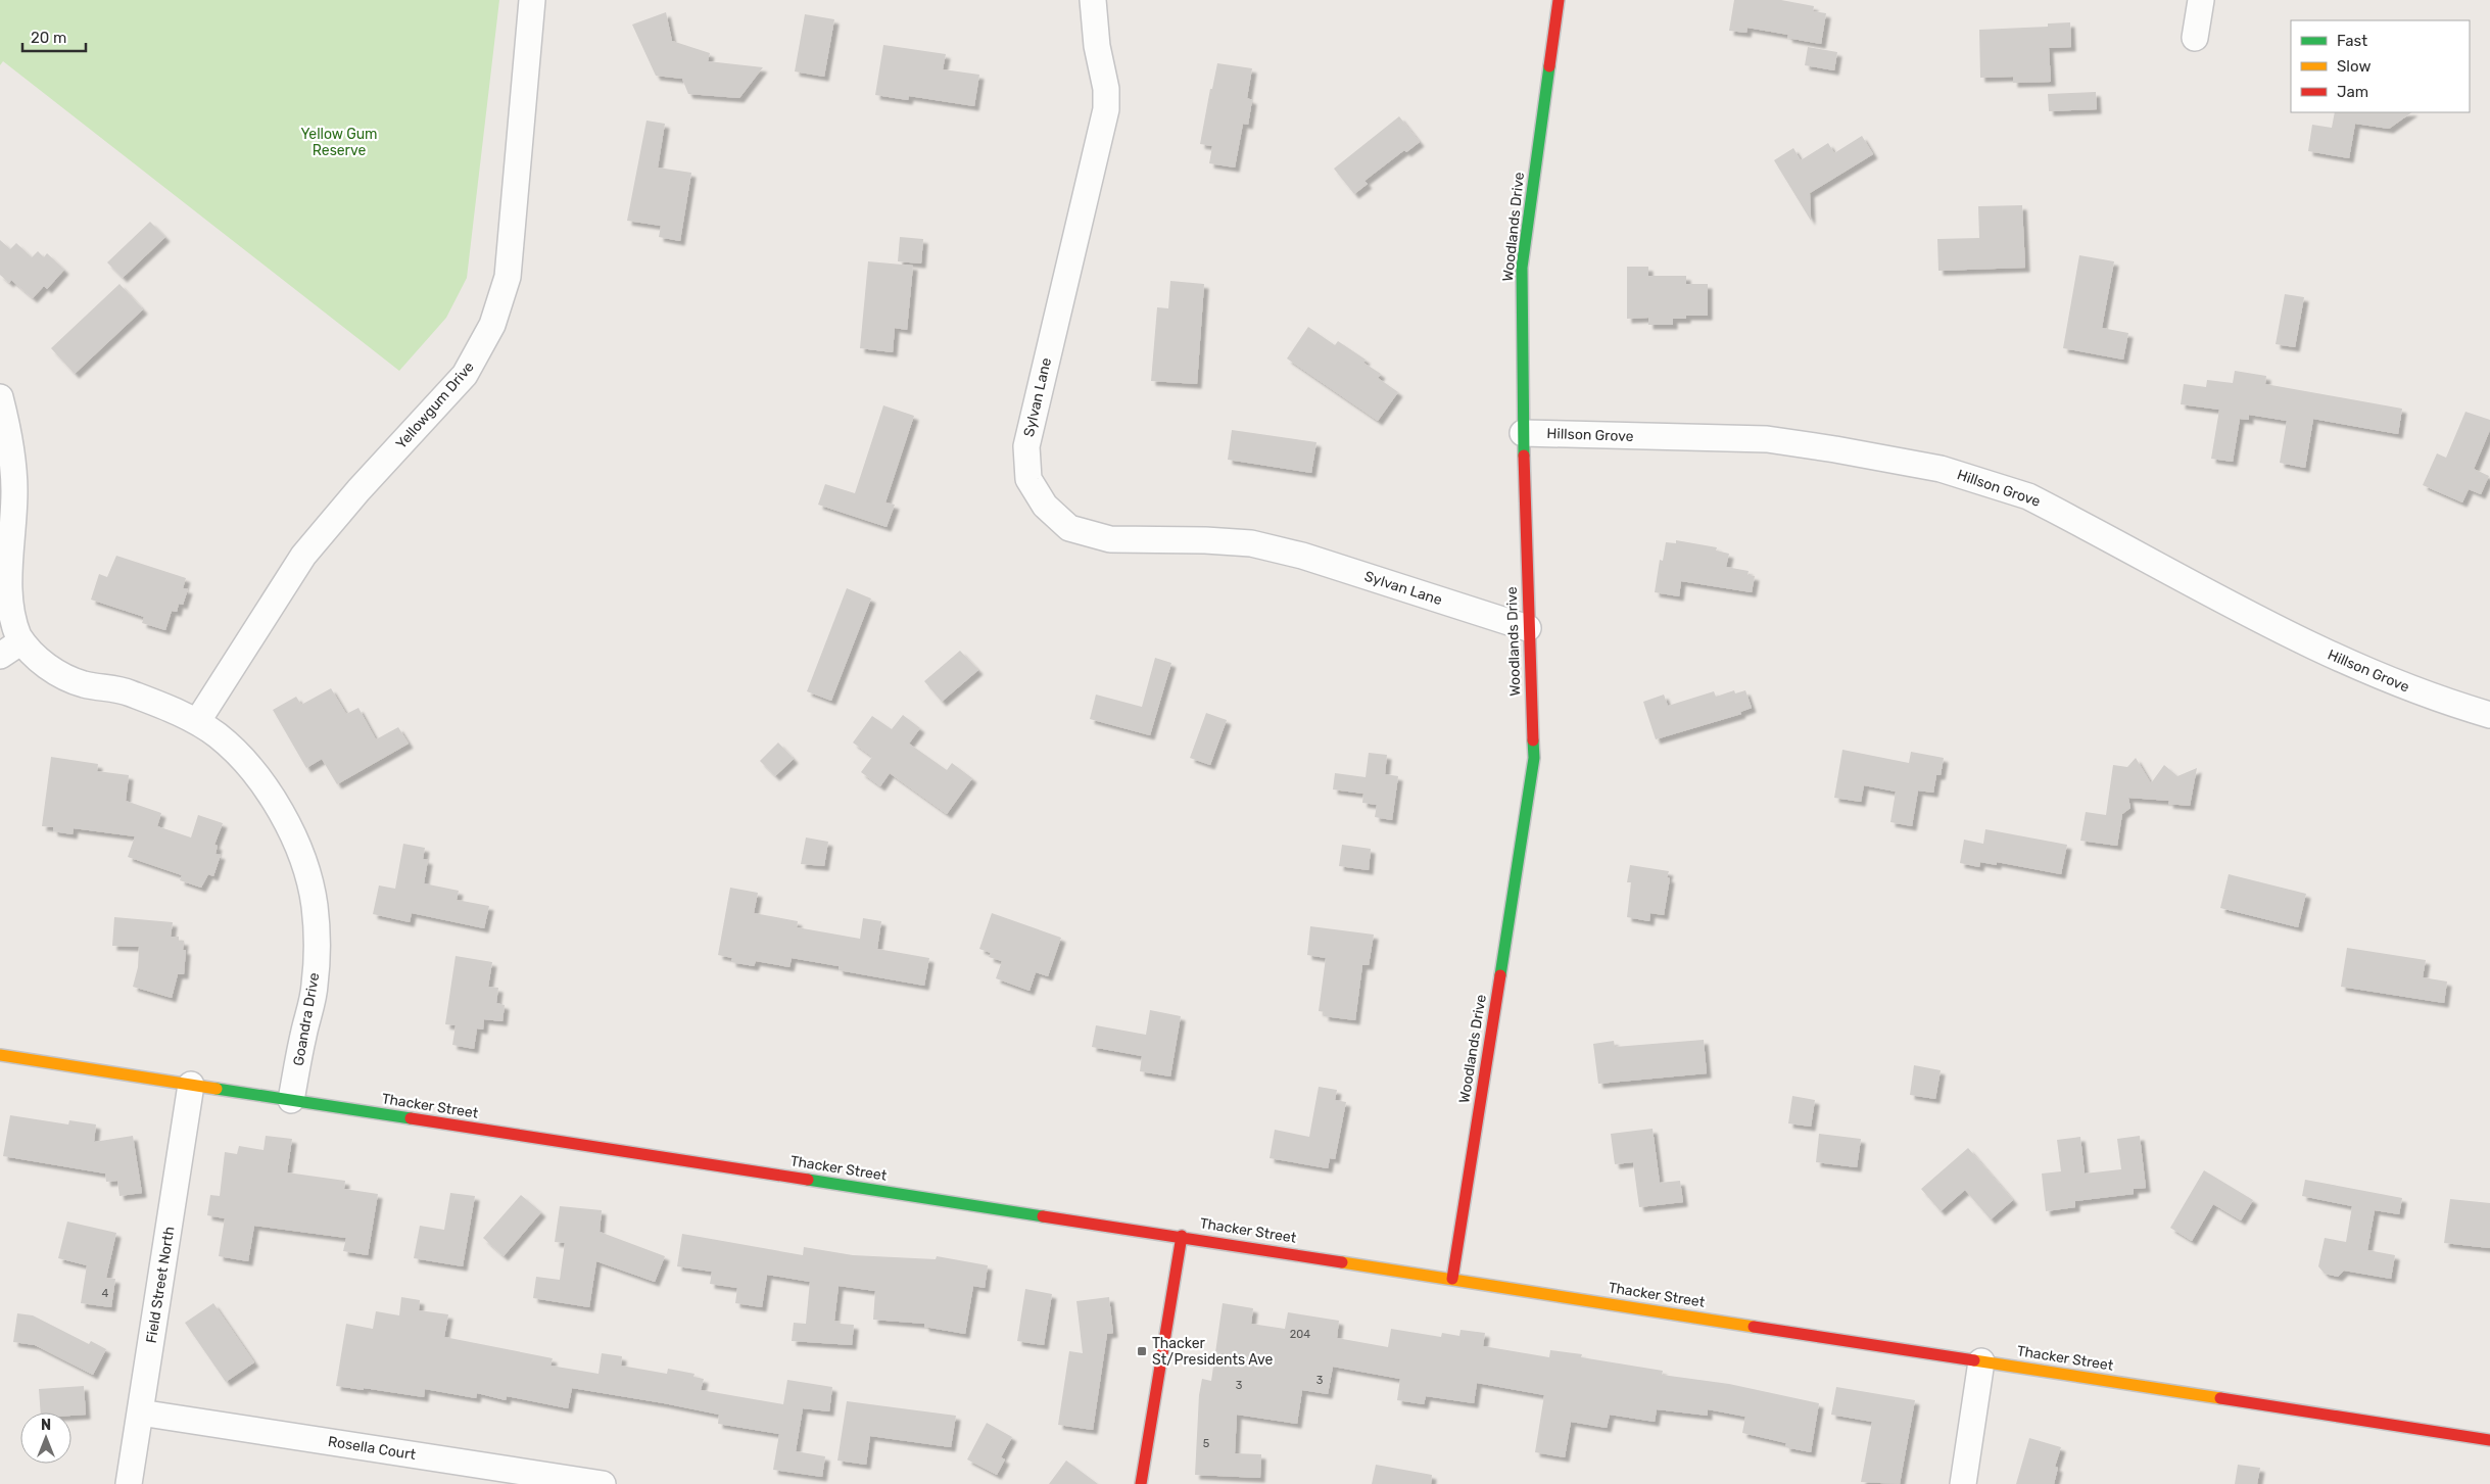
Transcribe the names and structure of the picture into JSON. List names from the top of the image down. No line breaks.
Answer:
{"streets":{"street":["Woodlands Drive","Sylvan Lane","Yellowgum Drive","Hillson Grove","Goandra Drive","Thacker Street","Field Street North","Rosella Court"]},"crossings":[["Woodlands Drive","Sylvan Lane"],["Woodlands Drive","Hillson Grove"],["Woodlands Drive","Thacker Street"],["Yellowgum Drive","Goandra Drive"],["Goandra Drive","Thacker Street"],["Thacker Street","Field Street North"],["Field Street North","Rosella Court"]],"parks":["Yellow Gum Reserve"],"places":{"transit":["Thacker St/Presidents Ave"]},"house_numbers":["4","204","3","3","5"],"legend":["Fast","Slow","Jam"],"scale_bar":"20 m","north":"top"}
